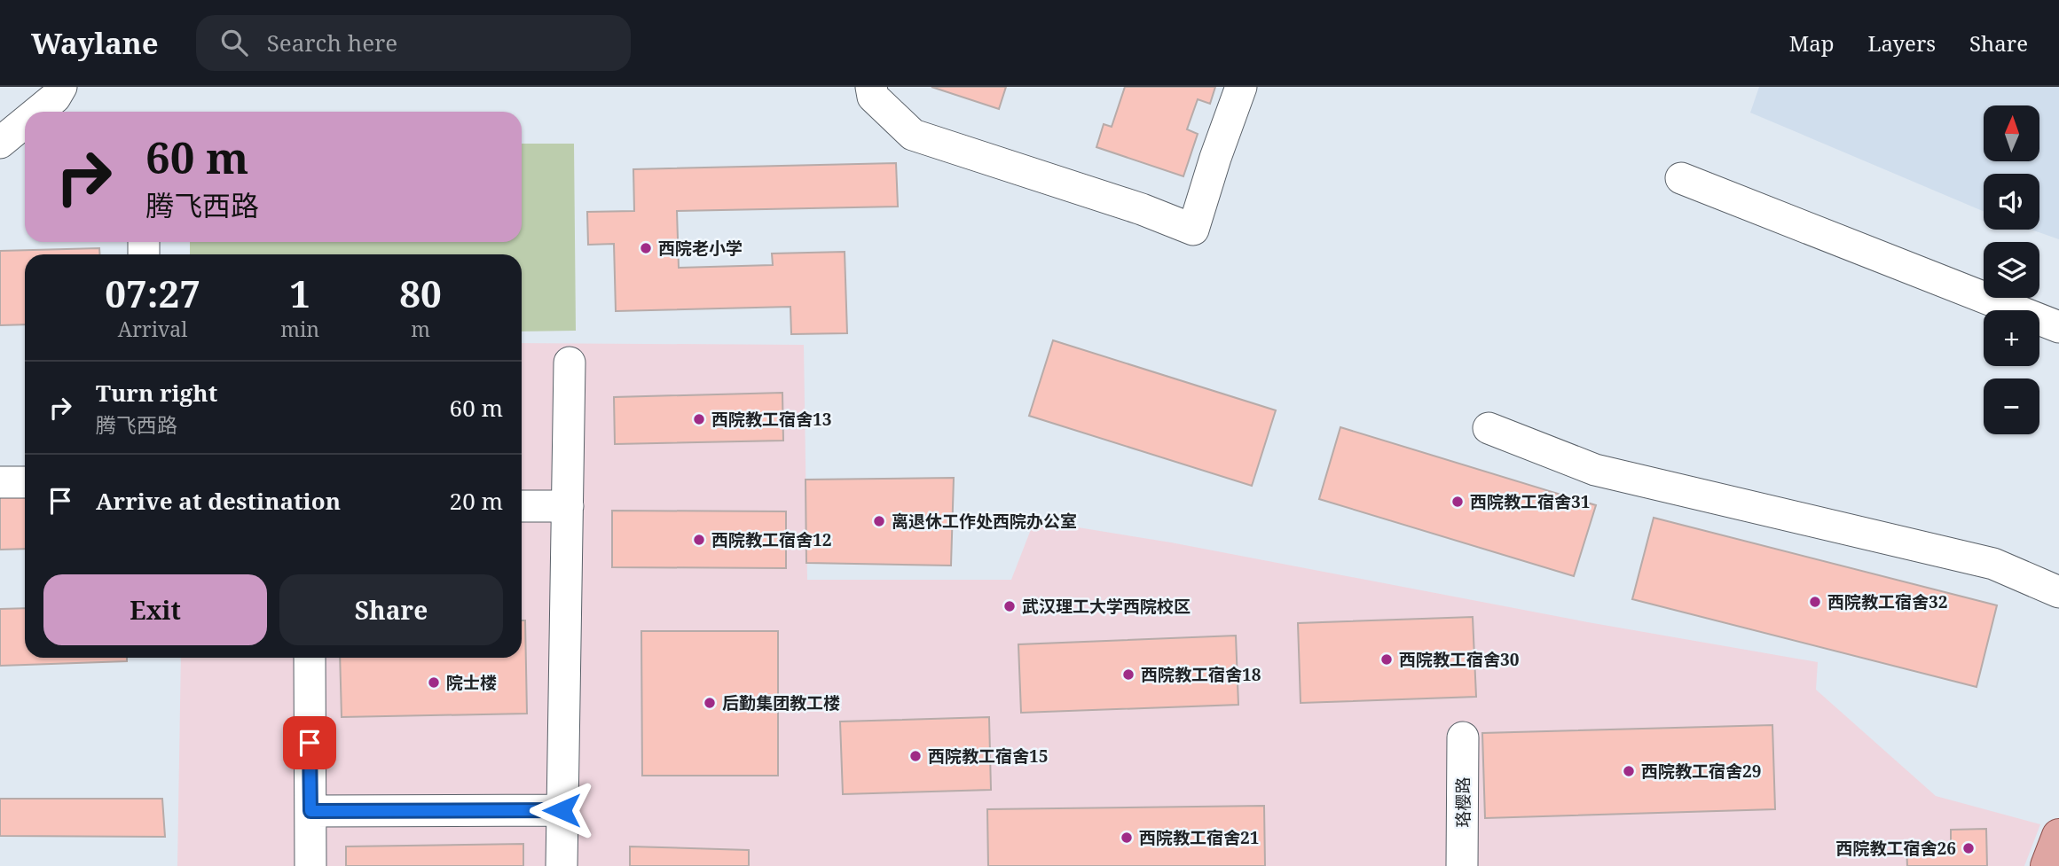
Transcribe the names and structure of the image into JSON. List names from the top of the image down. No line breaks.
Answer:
{"streets":{"street":["珞樱路"]},"places":["西院老小学","西院教工宿舍13","西院教工宿舍31","离退休工作处西院办公室","西院教工宿舍12","西院教工宿舍32","武汉理工大学西院校区","西院教工宿舍30","西院教工宿舍18","院士楼","后勤集团教工楼","西院教工宿舍15","西院教工宿舍29","西院教工宿舍21","西院教工宿舍26"],"north":"top","page":{"header":"Waylane","search":"Search here","nav":["Map","Layers","Share"],"map_buttons":["+","−"],"turn":["60 m","腾飞西路"],"eta":["07:27","Arrival","1","min","80","m"],"list":[{"name":"Turn right","note":"腾飞西路","value":"60 m"},{"name":"Arrive at destination","value":"20 m"}],"buttons":["Exit","Share"]}}
